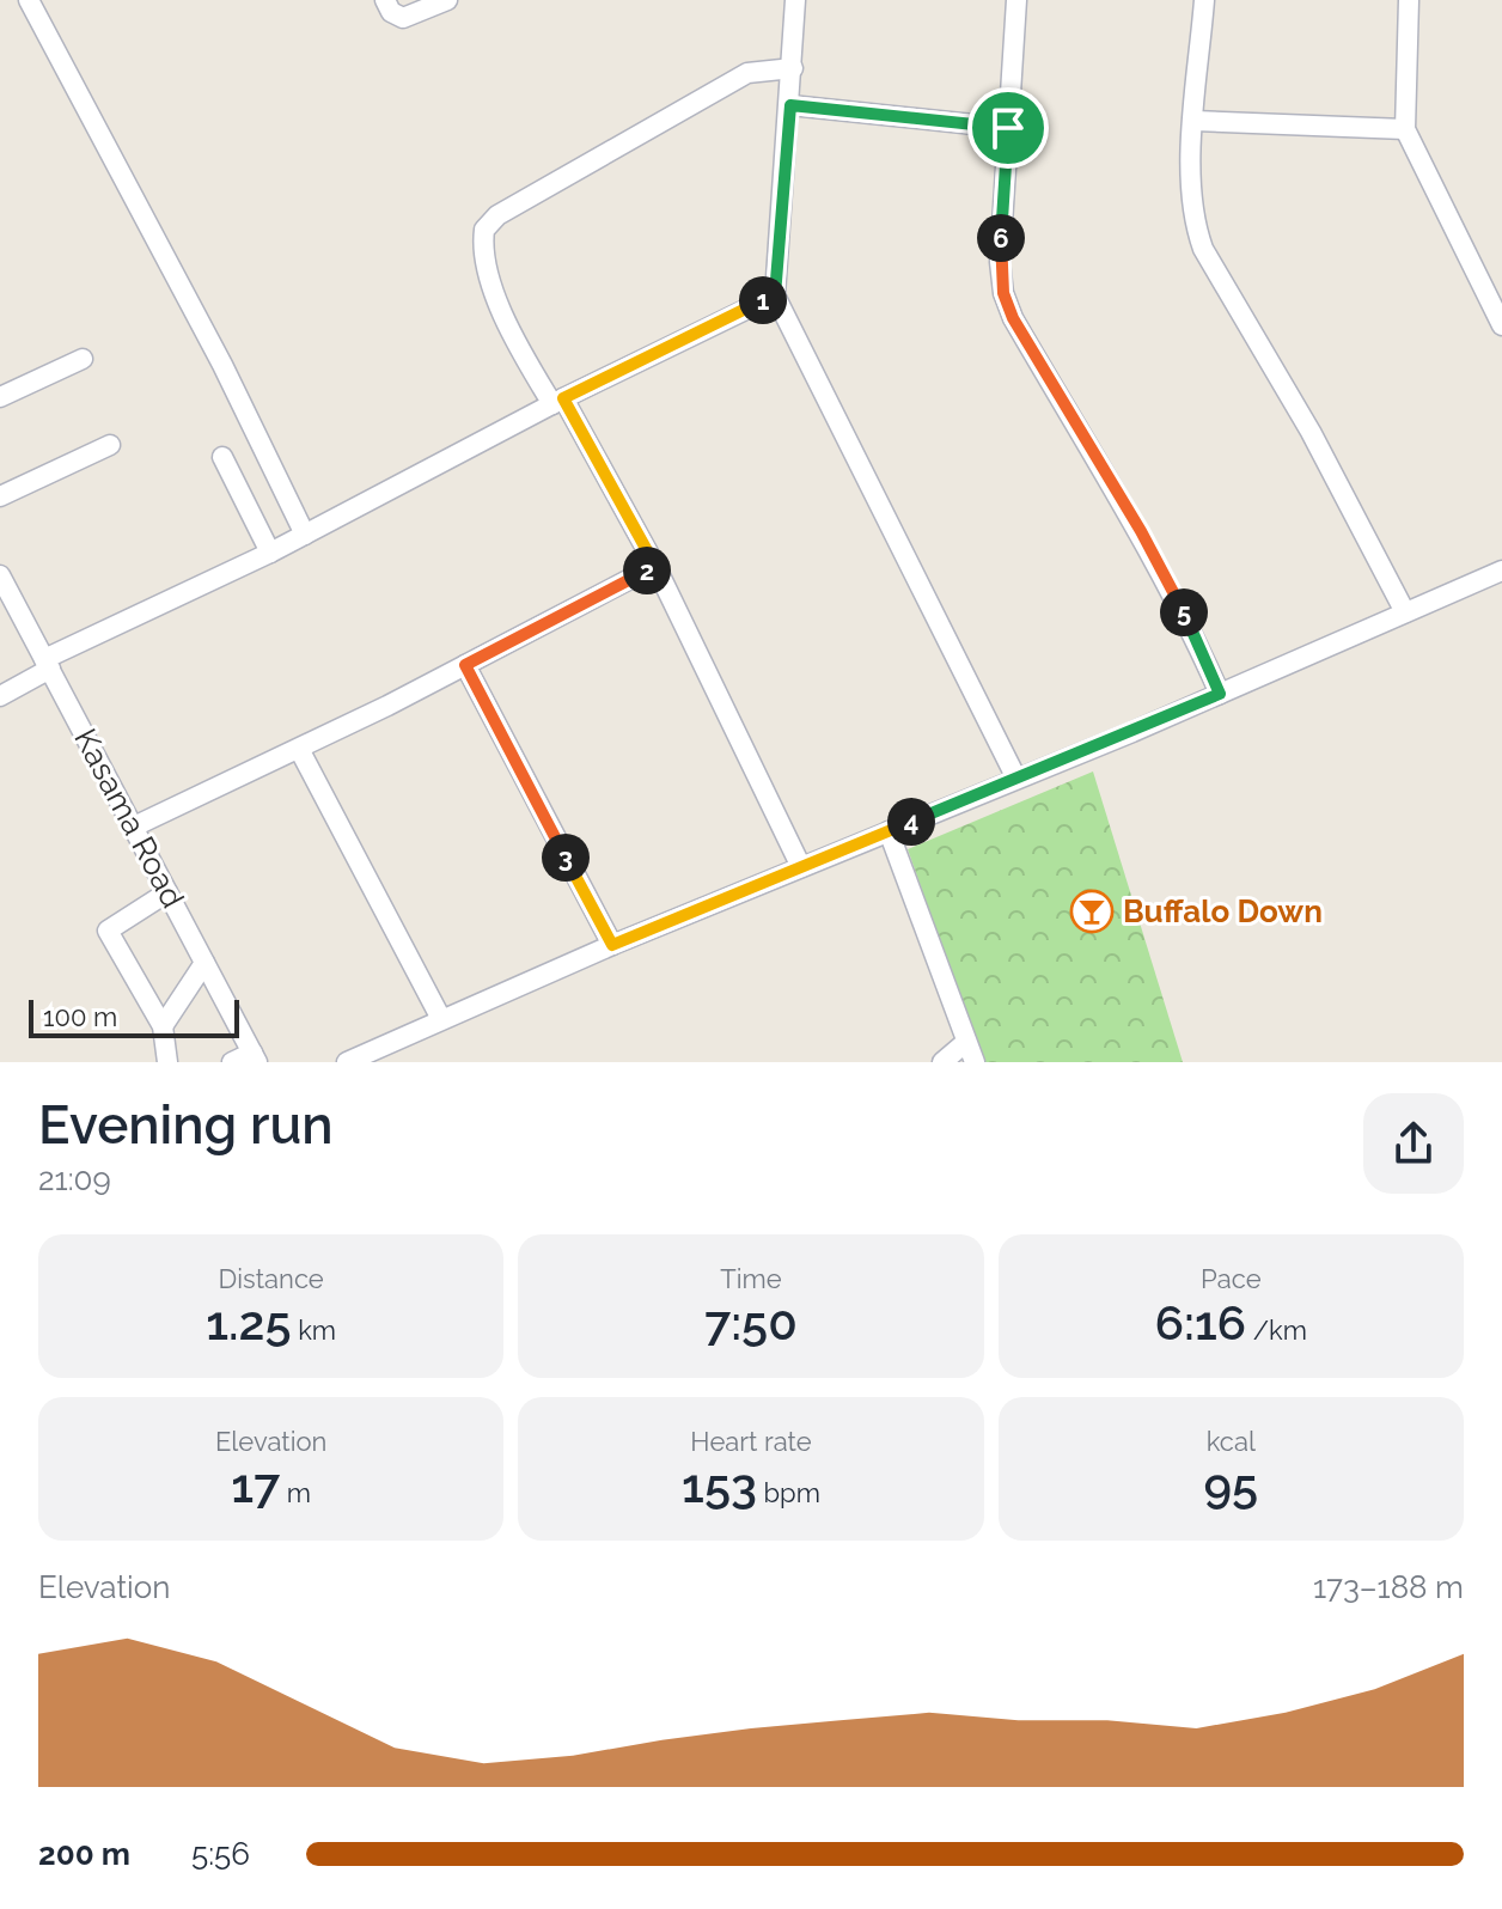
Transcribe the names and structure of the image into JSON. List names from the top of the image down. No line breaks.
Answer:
{"streets":{"street":["Kasama Road"]},"places":{"bar":["Buffalo Down"]},"scale_bar":"100 m","page":{"pins":["6","1","2","5","4","3"],"scale":"100 m","heading":["Evening run","21:09"],"stats":[["Distance","1.25 km"],["Time","7:50"],["Pace","6:16 /km"],["Elevation","17 m"],["Heart rate","153 bpm"],["kcal","95"]],"chart":["Elevation","173–188 m"],"list":[{"name":"200 m","note":"5:56"}]}}
